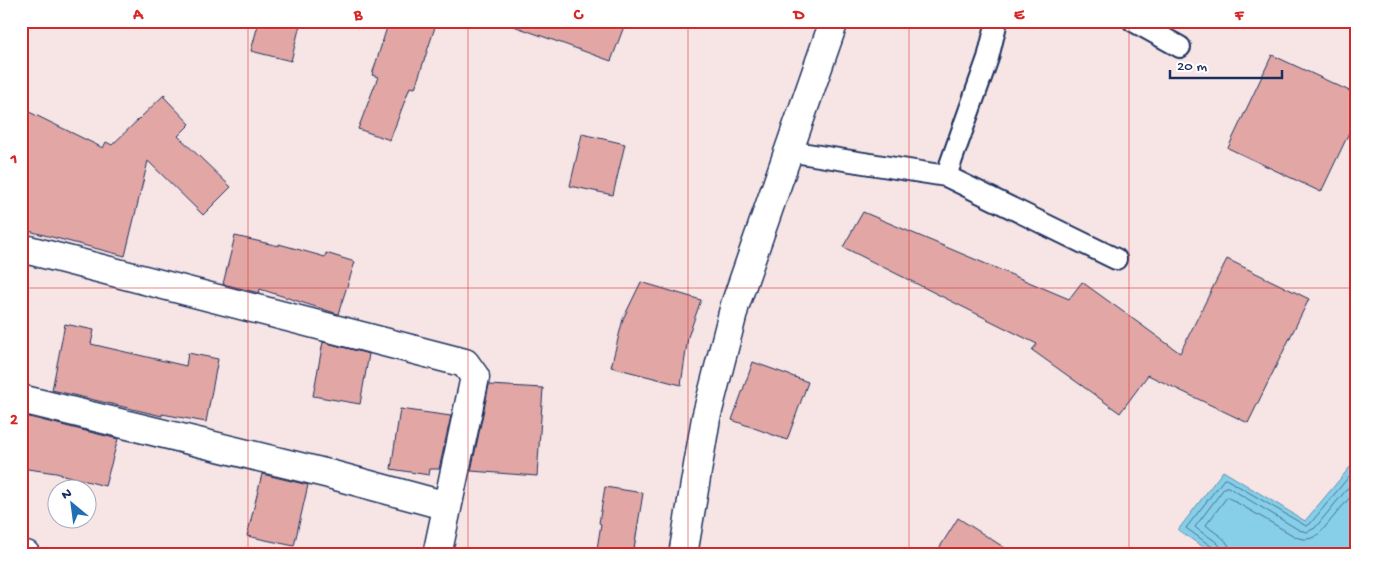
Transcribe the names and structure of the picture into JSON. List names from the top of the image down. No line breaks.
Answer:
{"scale_bar":"20 m","north":"top left","grid":{"columns":["A","B","C","D","E","F"],"rows":["1","2"]}}
